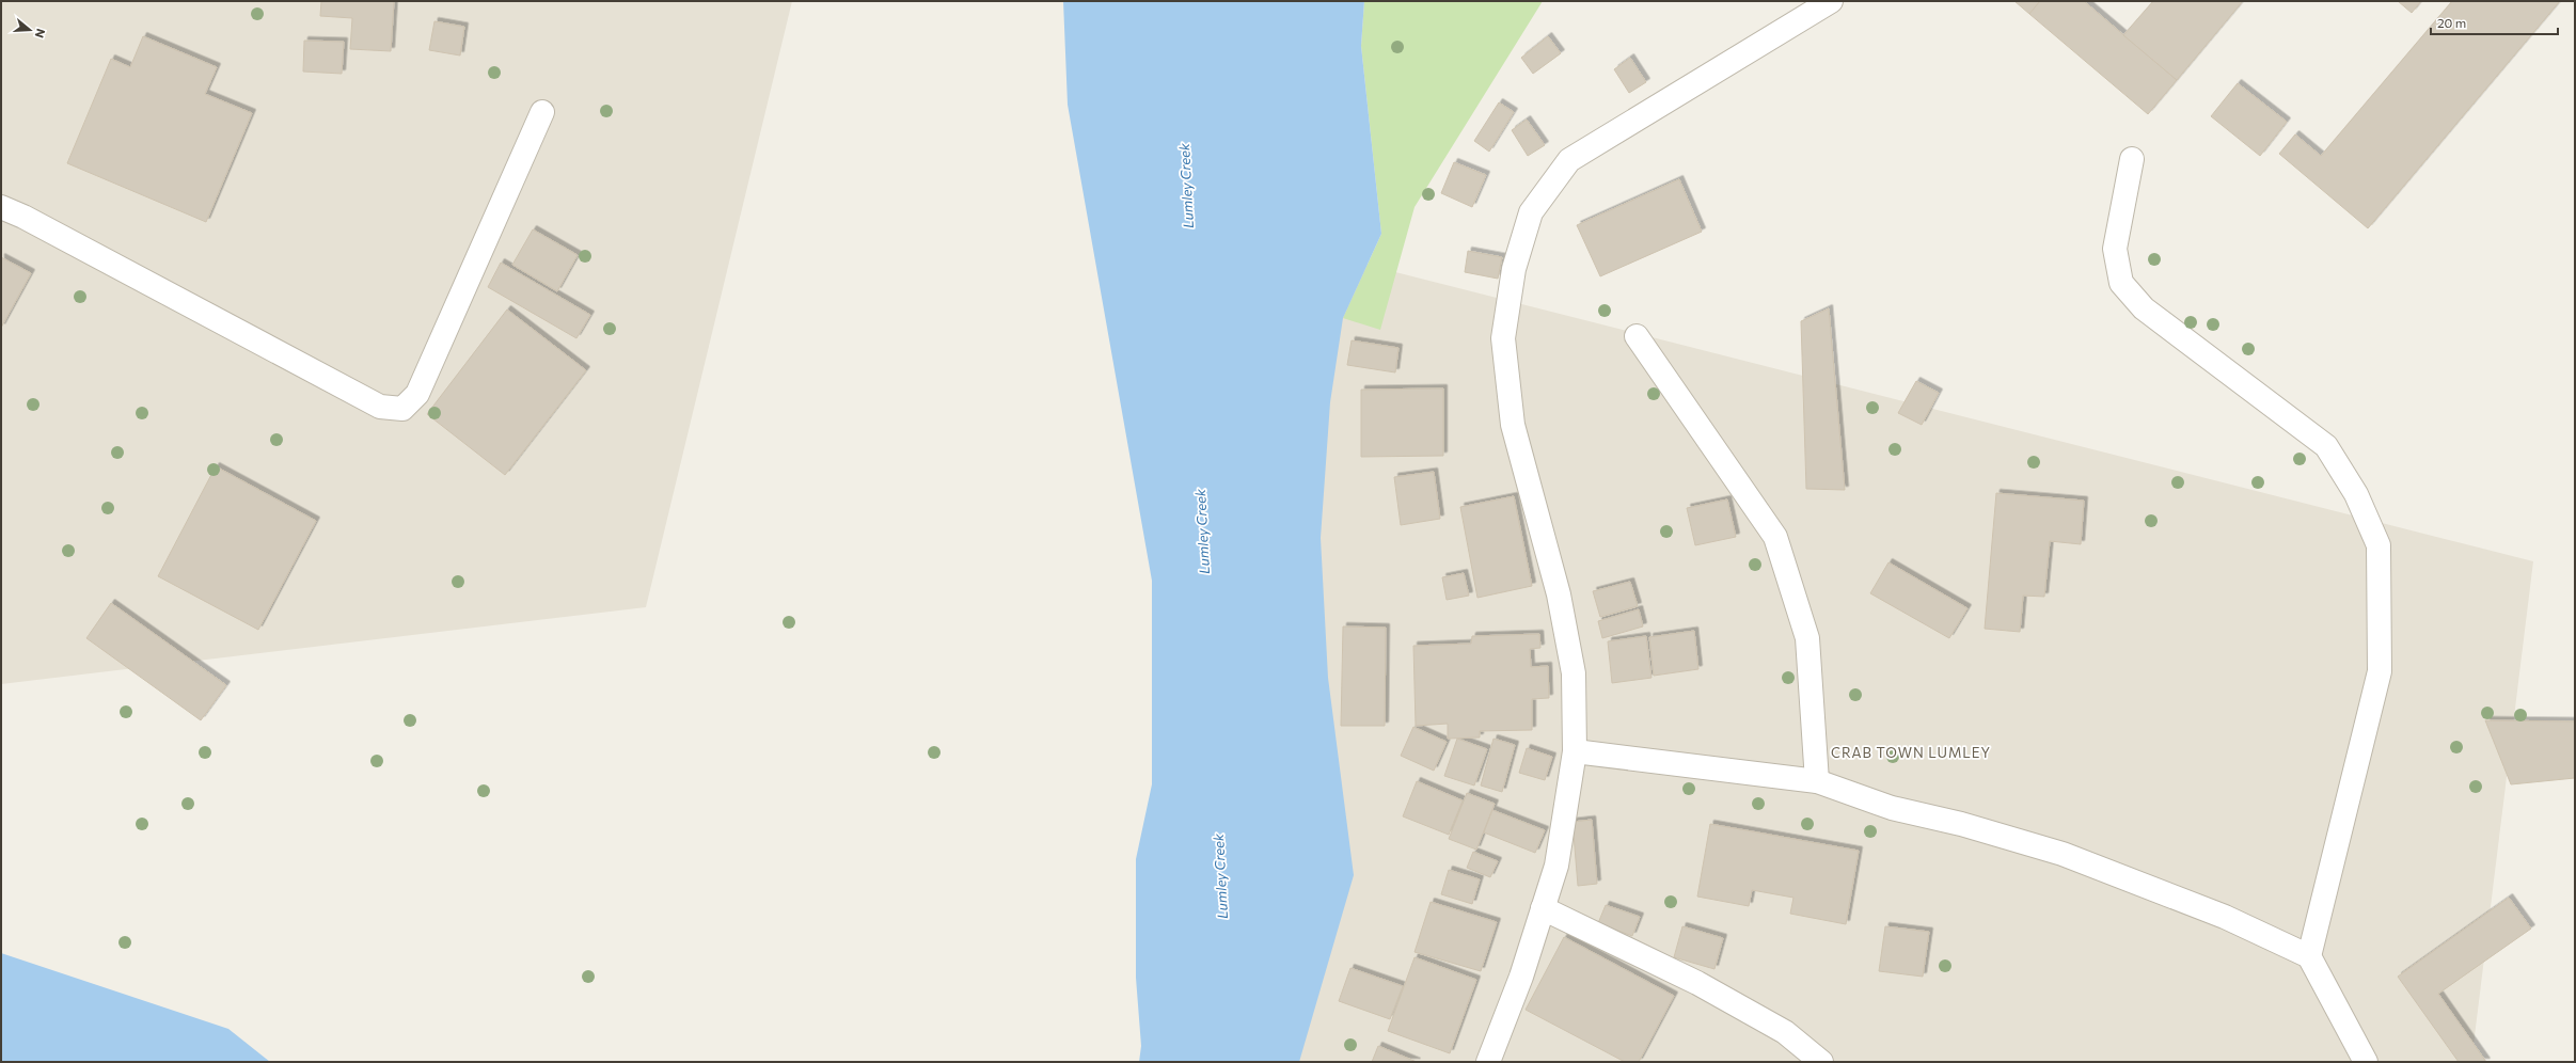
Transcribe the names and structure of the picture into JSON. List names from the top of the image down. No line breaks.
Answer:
{"districts":["CRAB TOWN LUMLEY"],"water":["Lumley Creek"],"scale_bar":"20 m","north":"right"}
